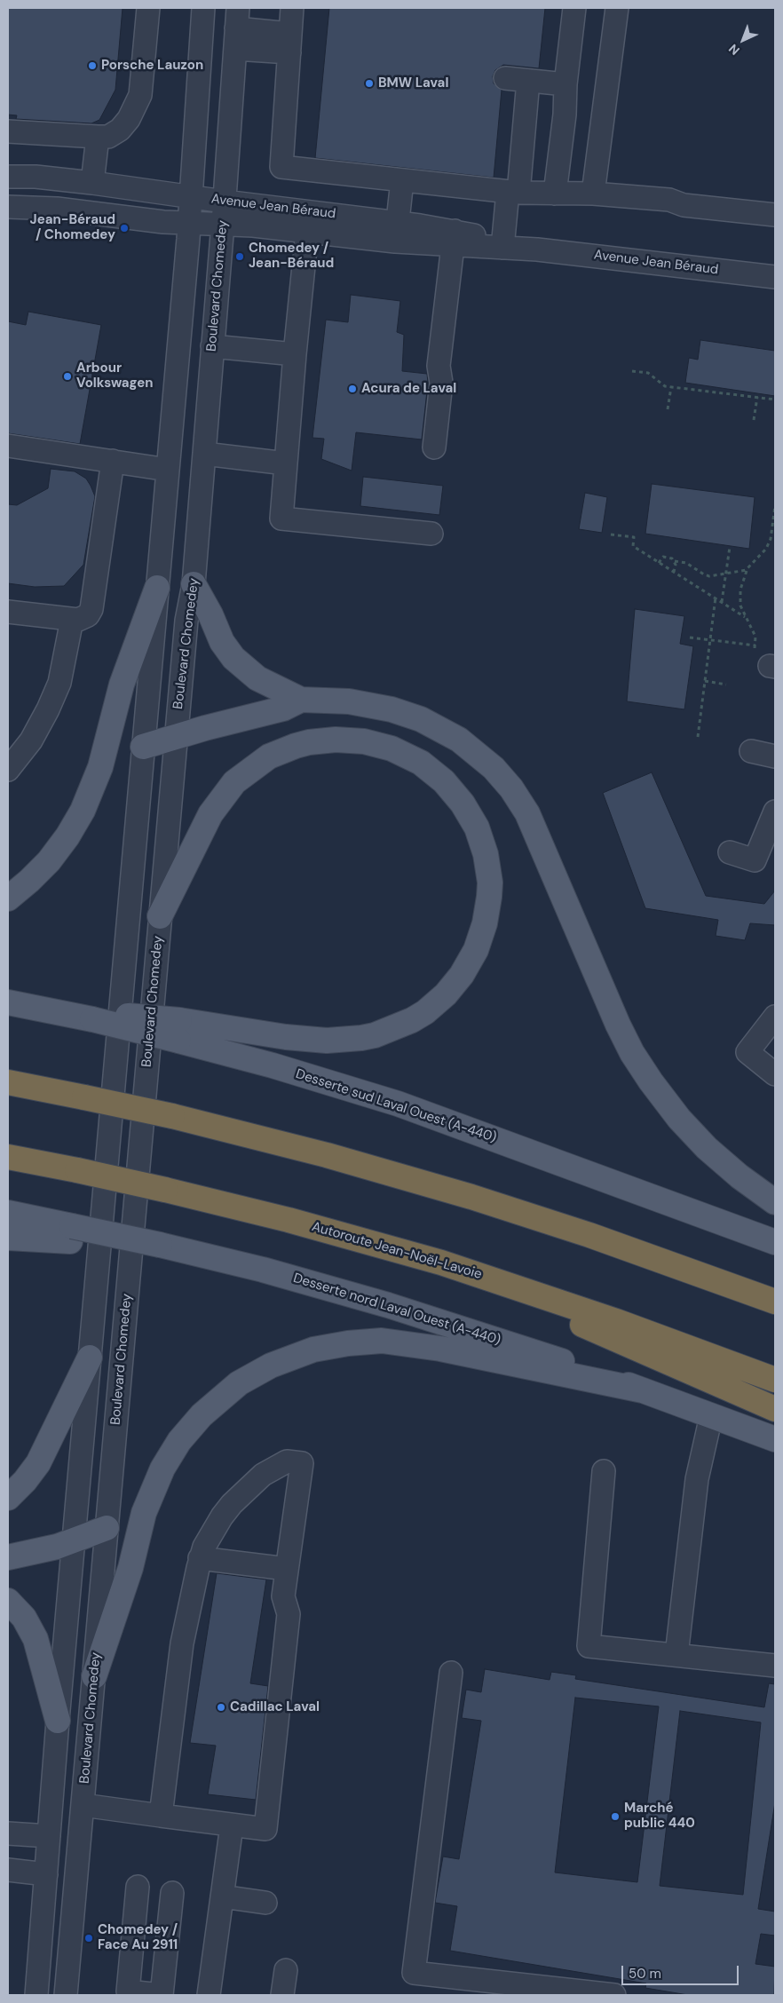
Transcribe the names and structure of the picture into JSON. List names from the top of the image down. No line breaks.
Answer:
{"streets":{"highway":["Autoroute Jean-Noël-Lavoie"],"main road":["Desserte sud Laval Ouest (A-440)","Desserte nord Laval Ouest (A-440)"],"street":["Avenue Jean Béraud","Boulevard Chomedey"]},"crossings":[["Avenue Jean Béraud","Boulevard Chomedey"]],"places":["Porsche Lauzon","BMW Laval","Jean-Béraud / Chomedey","Chomedey / Jean-Béraud","Arbour Volkswagen","Acura de Laval","Cadillac Laval","Marché public 440","Chomedey / Face Au 2911"],"scale_bar":"50 m","north":"bottom left"}
